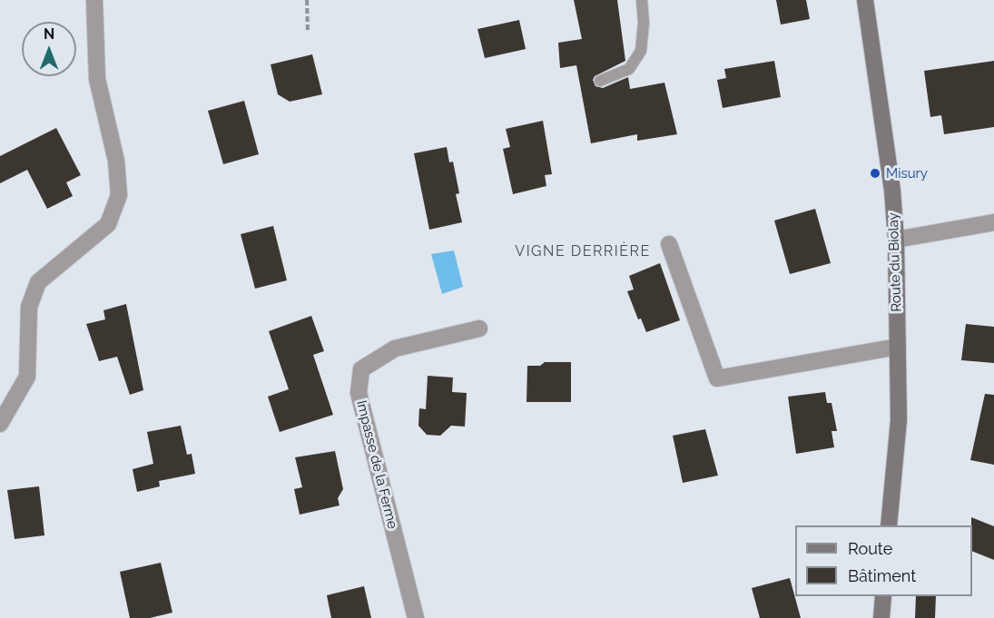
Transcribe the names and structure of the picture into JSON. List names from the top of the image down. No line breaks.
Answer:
{"streets":{"street":["Route du Biolay","Impasse de la Ferme"]},"districts":["VIGNE DERRIÈRE"],"places":["Misury"],"legend":["Route","Bâtiment"],"north":"top"}
